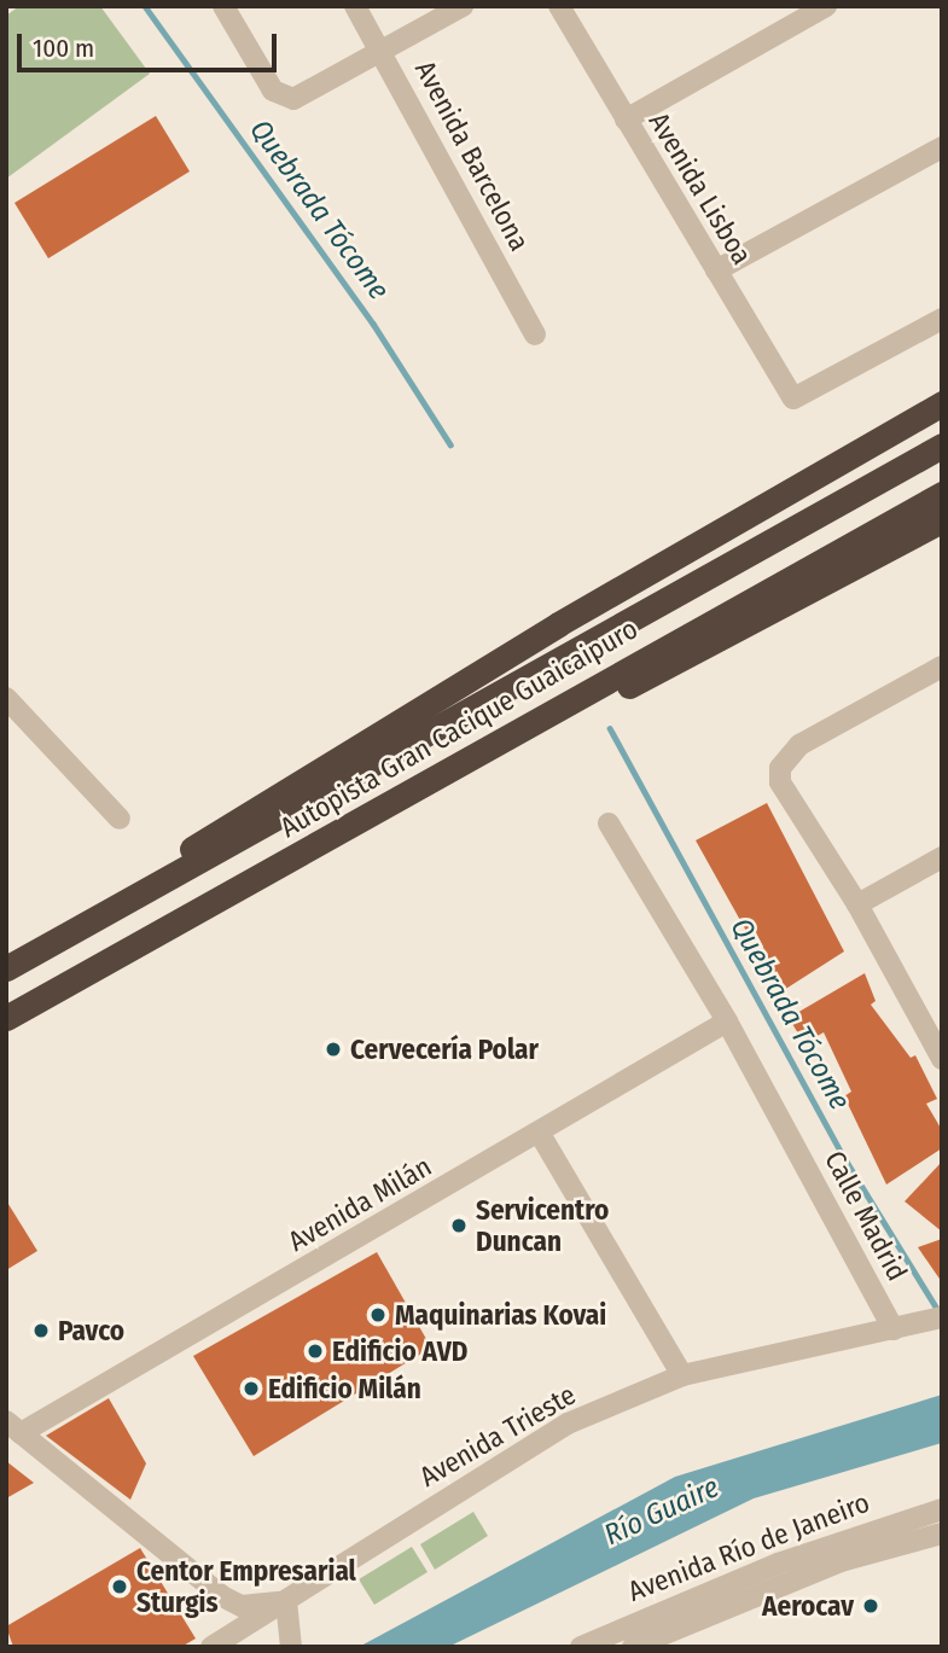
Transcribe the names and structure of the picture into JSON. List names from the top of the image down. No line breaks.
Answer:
{"streets":{"highway":["Autopista Gran Cacique Guaicaipuro"],"street":["Avenida Barcelona","Avenida Lisboa","Avenida Milán","Calle Madrid","Avenida Trieste","Avenida Río de Janeiro"]},"crossings":[["Avenida Milán","Calle Madrid"],["Calle Madrid","Avenida Trieste"]],"water":["Quebrada Tócome","Río Guaire"],"places":["Cervecería Polar","Servicentro Duncan","Maquinarias Kovai","Pavco","Edificio AVD","Edificio Milán","Centor Empresarial Sturgis","Aerocav"],"scale_bar":"100 m"}
